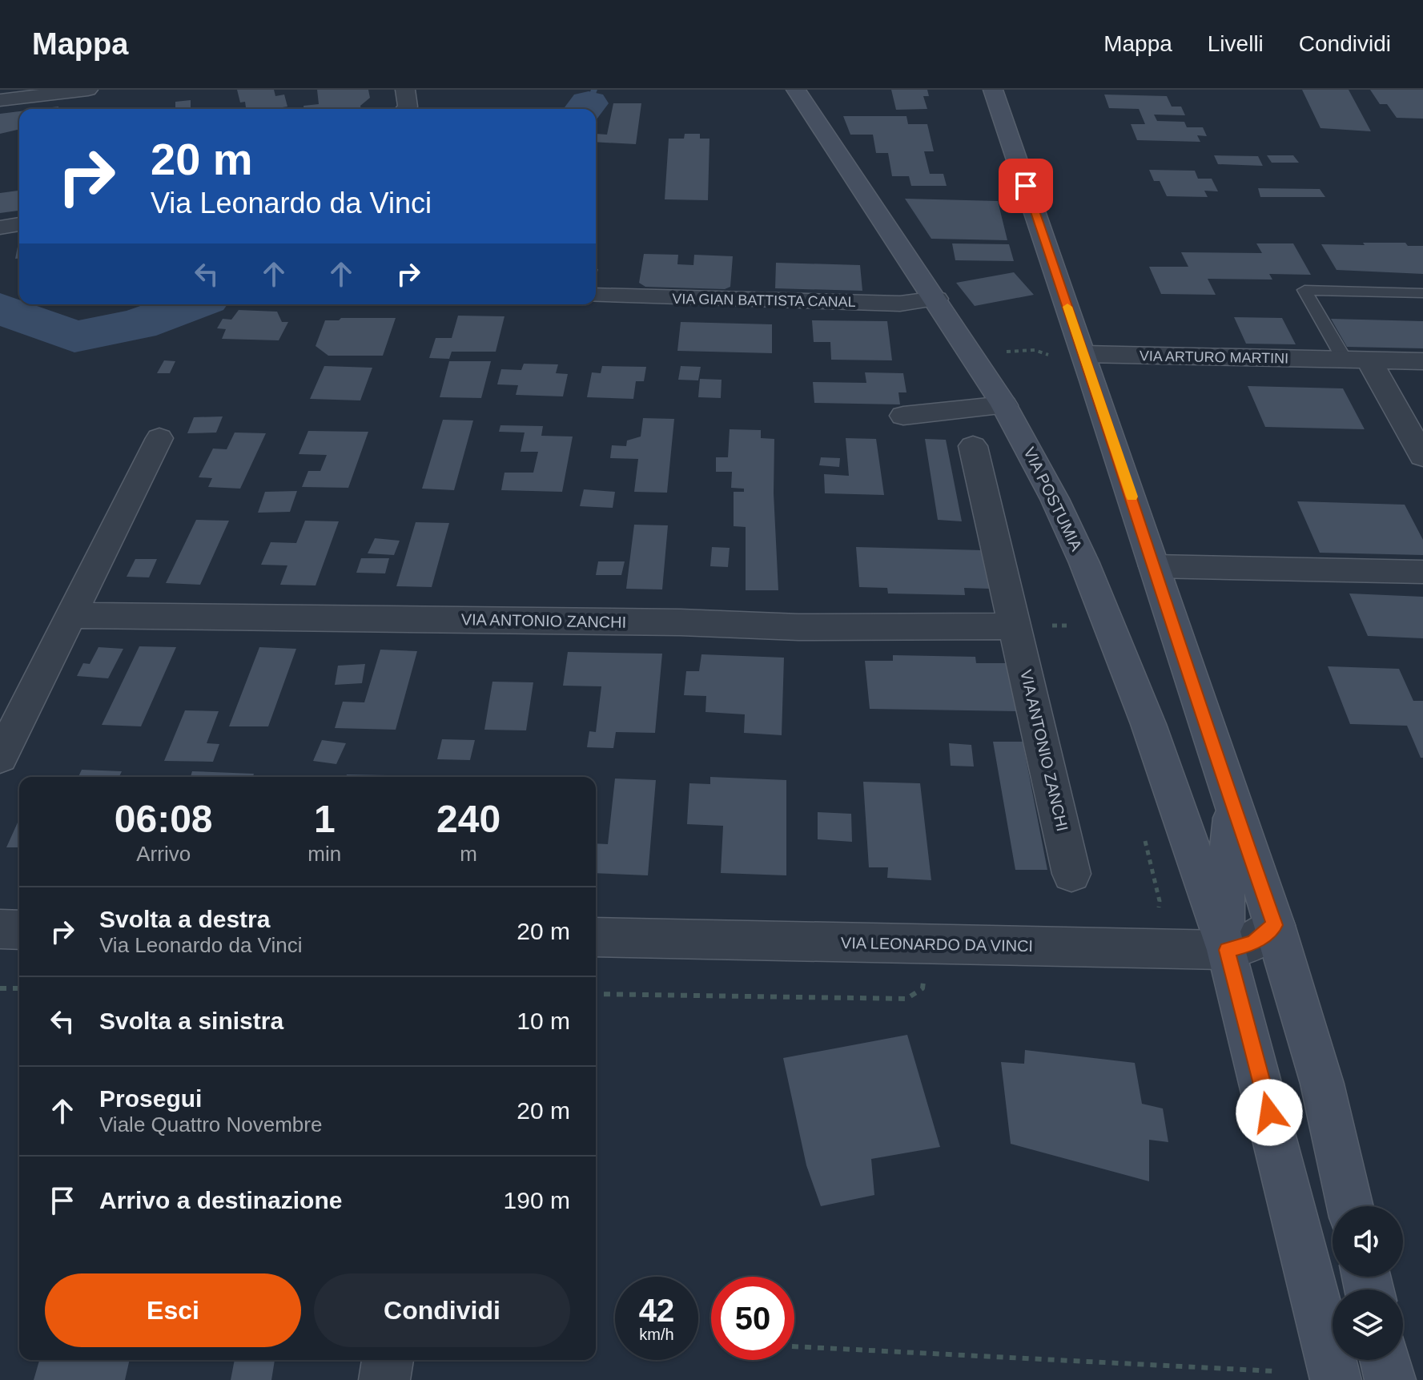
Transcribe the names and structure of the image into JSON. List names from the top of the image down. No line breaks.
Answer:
{"streets":{"main road":["VIA POSTUMIA"],"street":["VIA GIAN BATTISTA CANAL","VIA ARTURO MARTINI","VIA ANTONIO ZANCHI","VIA LEONARDO DA VINCI"]},"crossings":[["VIA GIAN BATTISTA CANAL","VIA POSTUMIA"],["VIA POSTUMIA","VIA LEONARDO DA VINCI"]],"page":{"header":"Mappa","nav":["Mappa","Livelli","Condividi"],"turn":["20 m","Via Leonardo da Vinci"],"eta":["06:08","Arrivo","1","min","240","m"],"list":[{"name":"Svolta a destra","note":"Via Leonardo da Vinci","value":"20 m"},{"name":"Svolta a sinistra","value":"10 m"},{"name":"Prosegui","note":"Viale Quattro Novembre","value":"20 m"},{"name":"Arrivo a destinazione","value":"190 m"}],"buttons":["Esci","Condividi"],"speed":"42 km/h","limit":"50"}}
